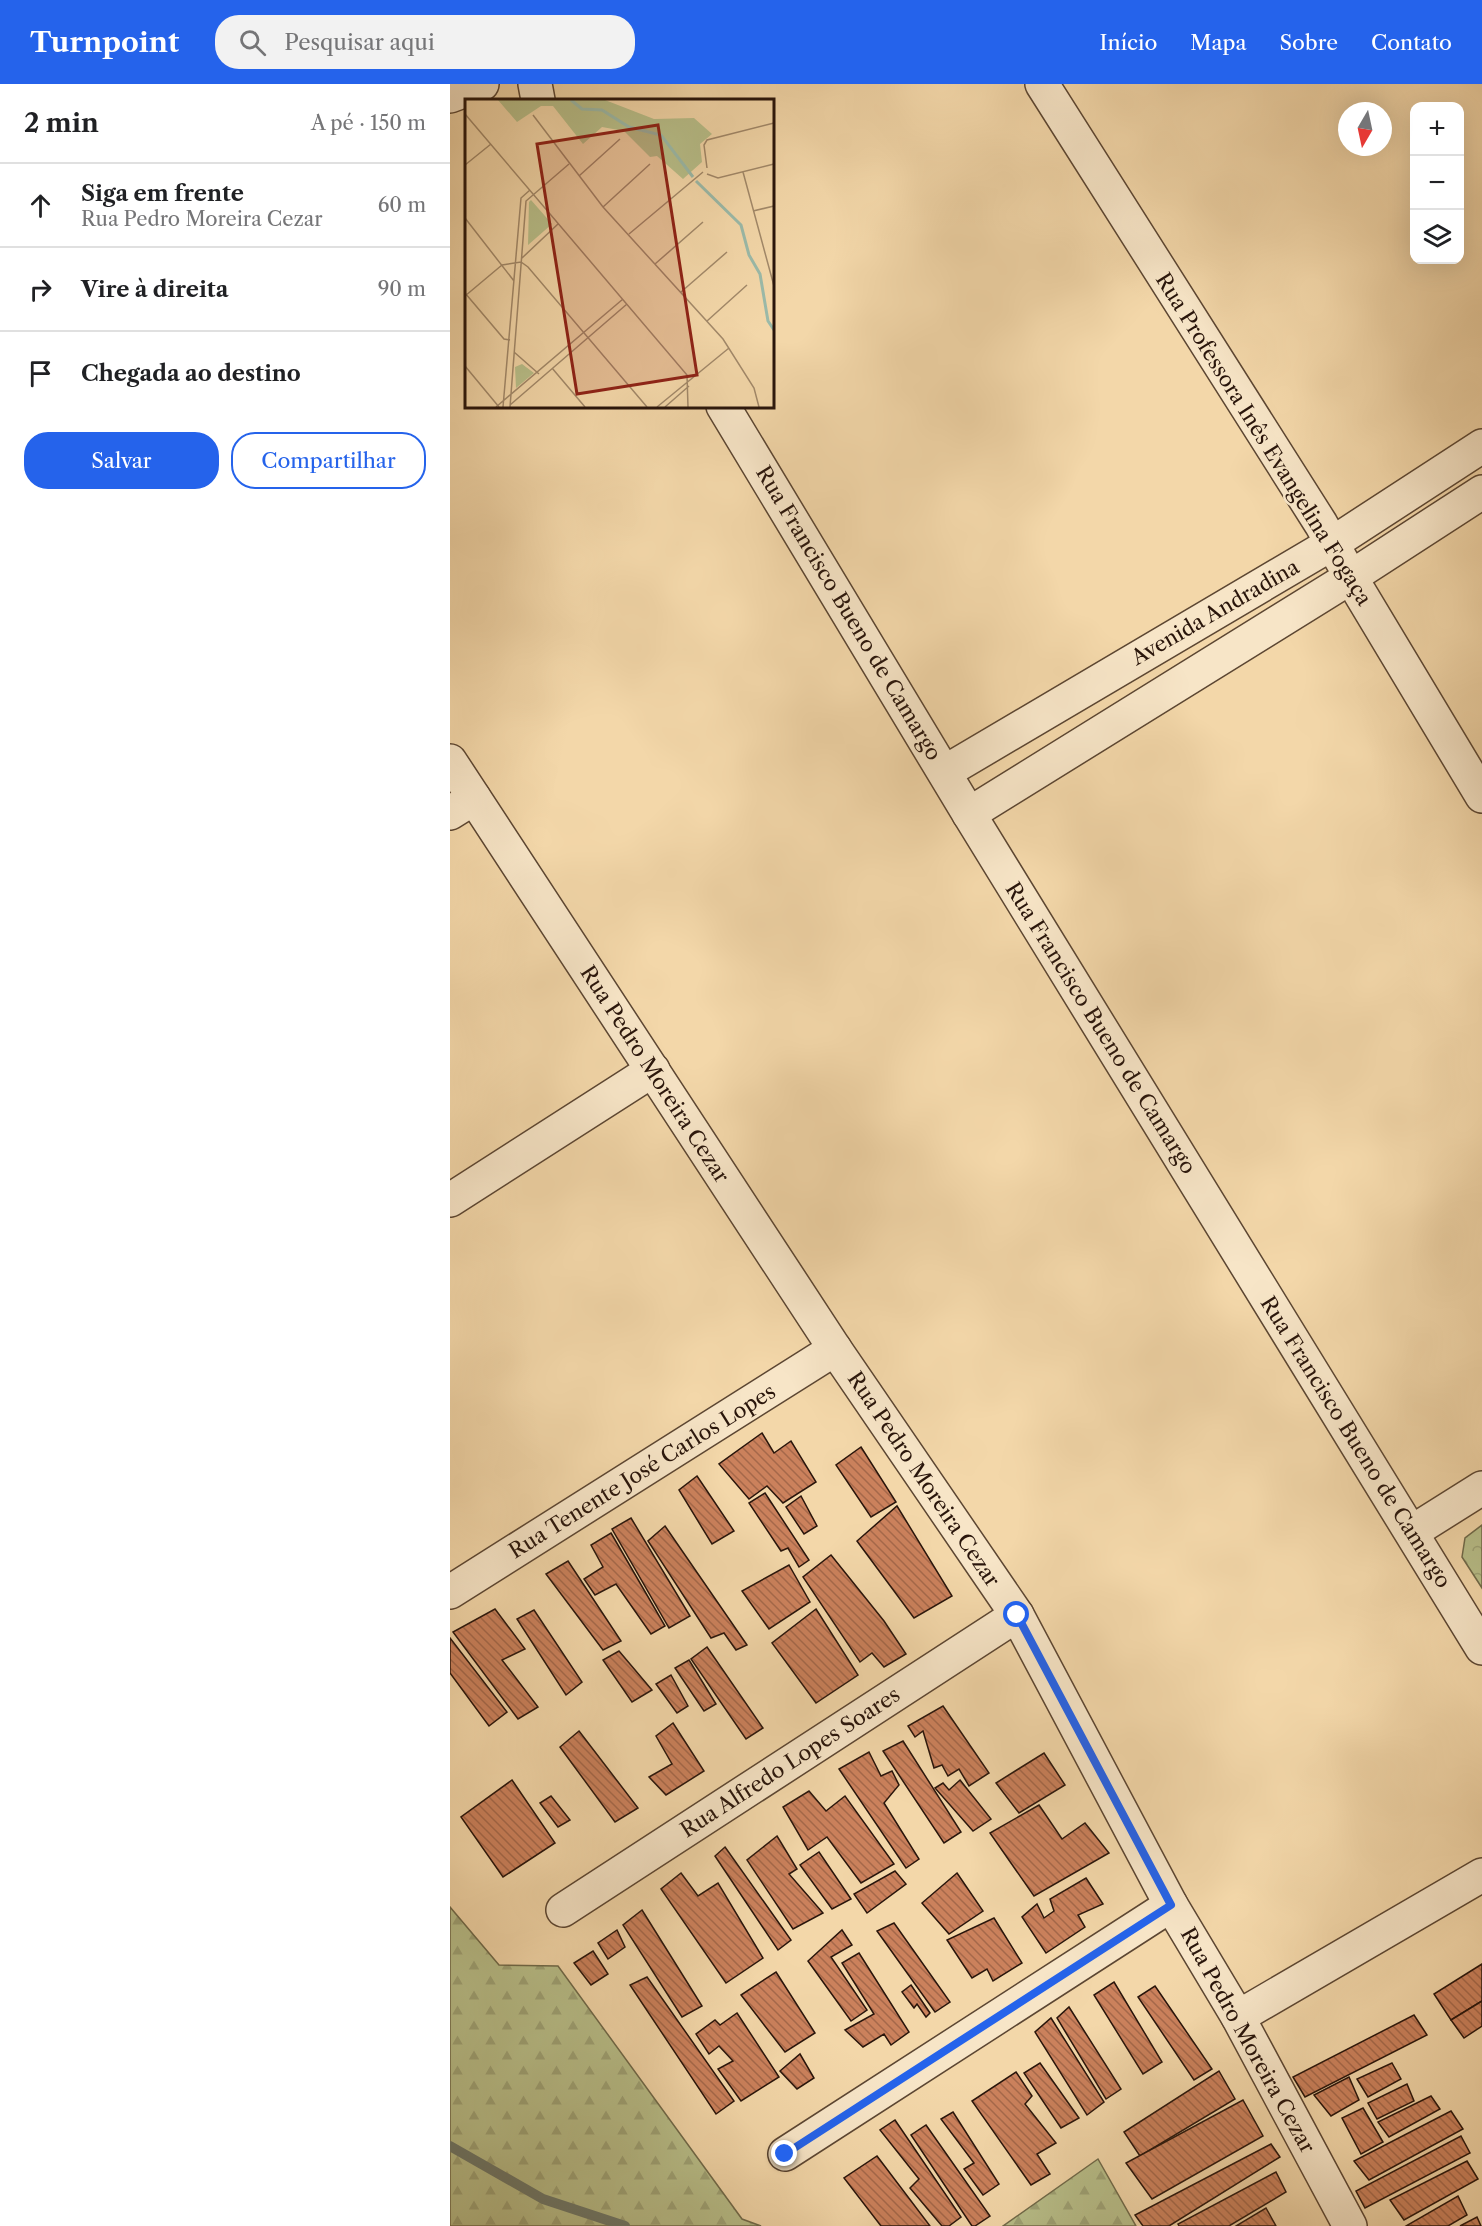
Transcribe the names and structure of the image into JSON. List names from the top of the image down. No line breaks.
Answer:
{"streets":{"street":["Rua Professora Inês Evangelina Fogaça","Avenida Andradina","Rua Francisco Bueno de Camargo","Rua Pedro Moreira Cezar","Rua Tenente José Carlos Lopes","Rua Alfredo Lopes Soares"]},"crossings":[["Rua Professora Inês Evangelina Fogaça","Avenida Andradina"],["Avenida Andradina","Rua Francisco Bueno de Camargo"],["Rua Pedro Moreira Cezar","Rua Tenente José Carlos Lopes"],["Rua Pedro Moreira Cezar","Rua Alfredo Lopes Soares"]],"north":"bottom","page":{"header":"Turnpoint","search":"Pesquisar aqui","nav":["Início","Mapa","Sobre","Contato"],"heading":["2 min","A pé · 150 m"],"map_buttons":["+","−"],"list":[["Siga em frente","Rua Pedro Moreira Cezar","60 m"],["Vire à direita","90 m"],"Chegada ao destino"],"buttons":["Salvar","Compartilhar"]}}
